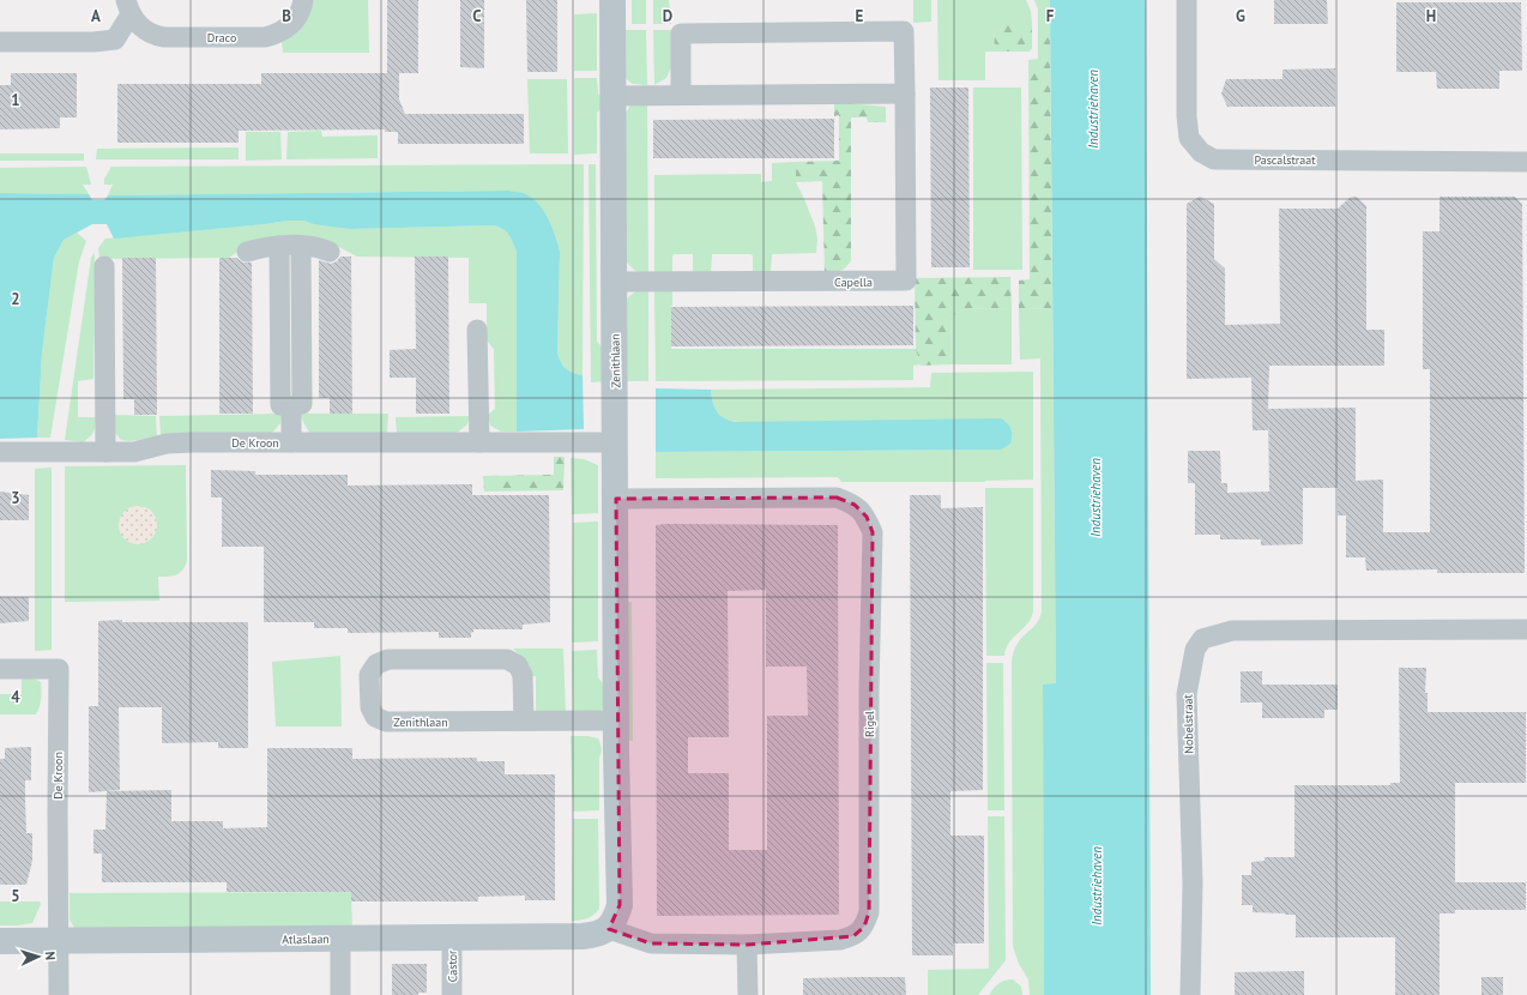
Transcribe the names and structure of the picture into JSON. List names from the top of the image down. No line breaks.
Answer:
{"streets":{"street":["Draco","Pascalstraat","Capella","Zenithlaan","De Kroon","Rigel","Nobelstraat","Atlaslaan","Castor"]},"crossings":[["Capella","Zenithlaan"],["Zenithlaan","De Kroon"],["Zenithlaan","Rigel"],["Zenithlaan","Atlaslaan"],["De Kroon","Atlaslaan"],["Rigel","Atlaslaan"],["Atlaslaan","Castor"]],"water":["Industriehaven"],"north":"right","grid":{"columns":["A","B","C","D","E","F","G","H"],"rows":["1","2","3","4","5"]}}
